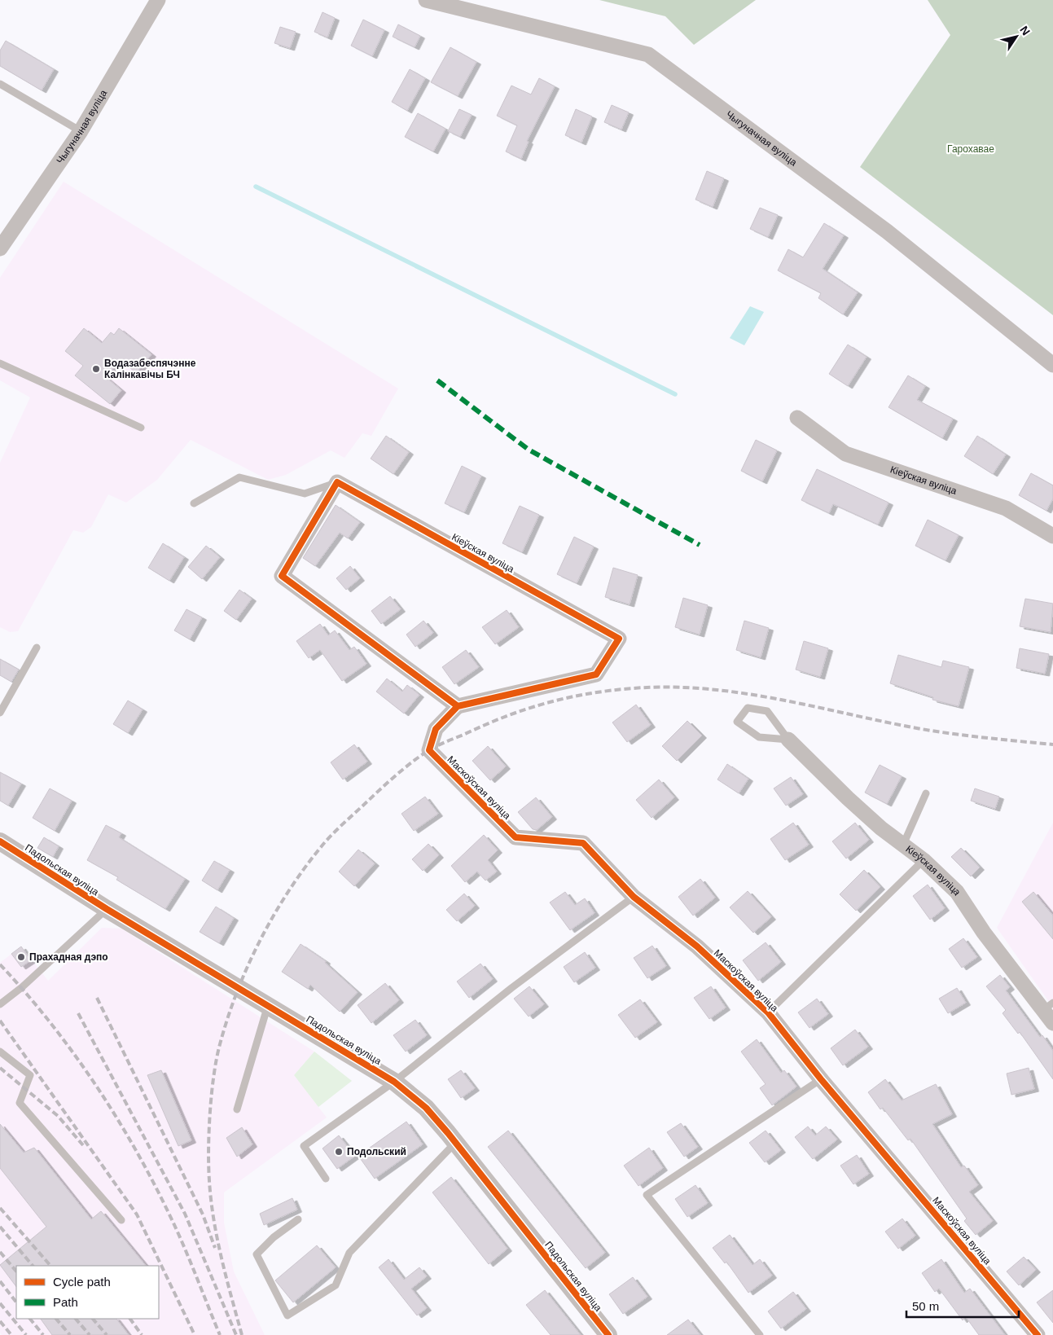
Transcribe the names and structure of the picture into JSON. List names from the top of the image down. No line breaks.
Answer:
{"streets":{"street":["Чыгуначная вуліца","Кіеўская вуліца","Маскоўская вуліца","Падольская вуліца"]},"crossings":[["Кіеўская вуліца","Маскоўская вуліца"]],"parks":["Гарохавае"],"places":["Водазабеспячэнне Калінкавічы БЧ","Прахадная дэпо","Подольский"],"legend":["Cycle path","Path"],"scale_bar":"50 m","north":"top right"}
